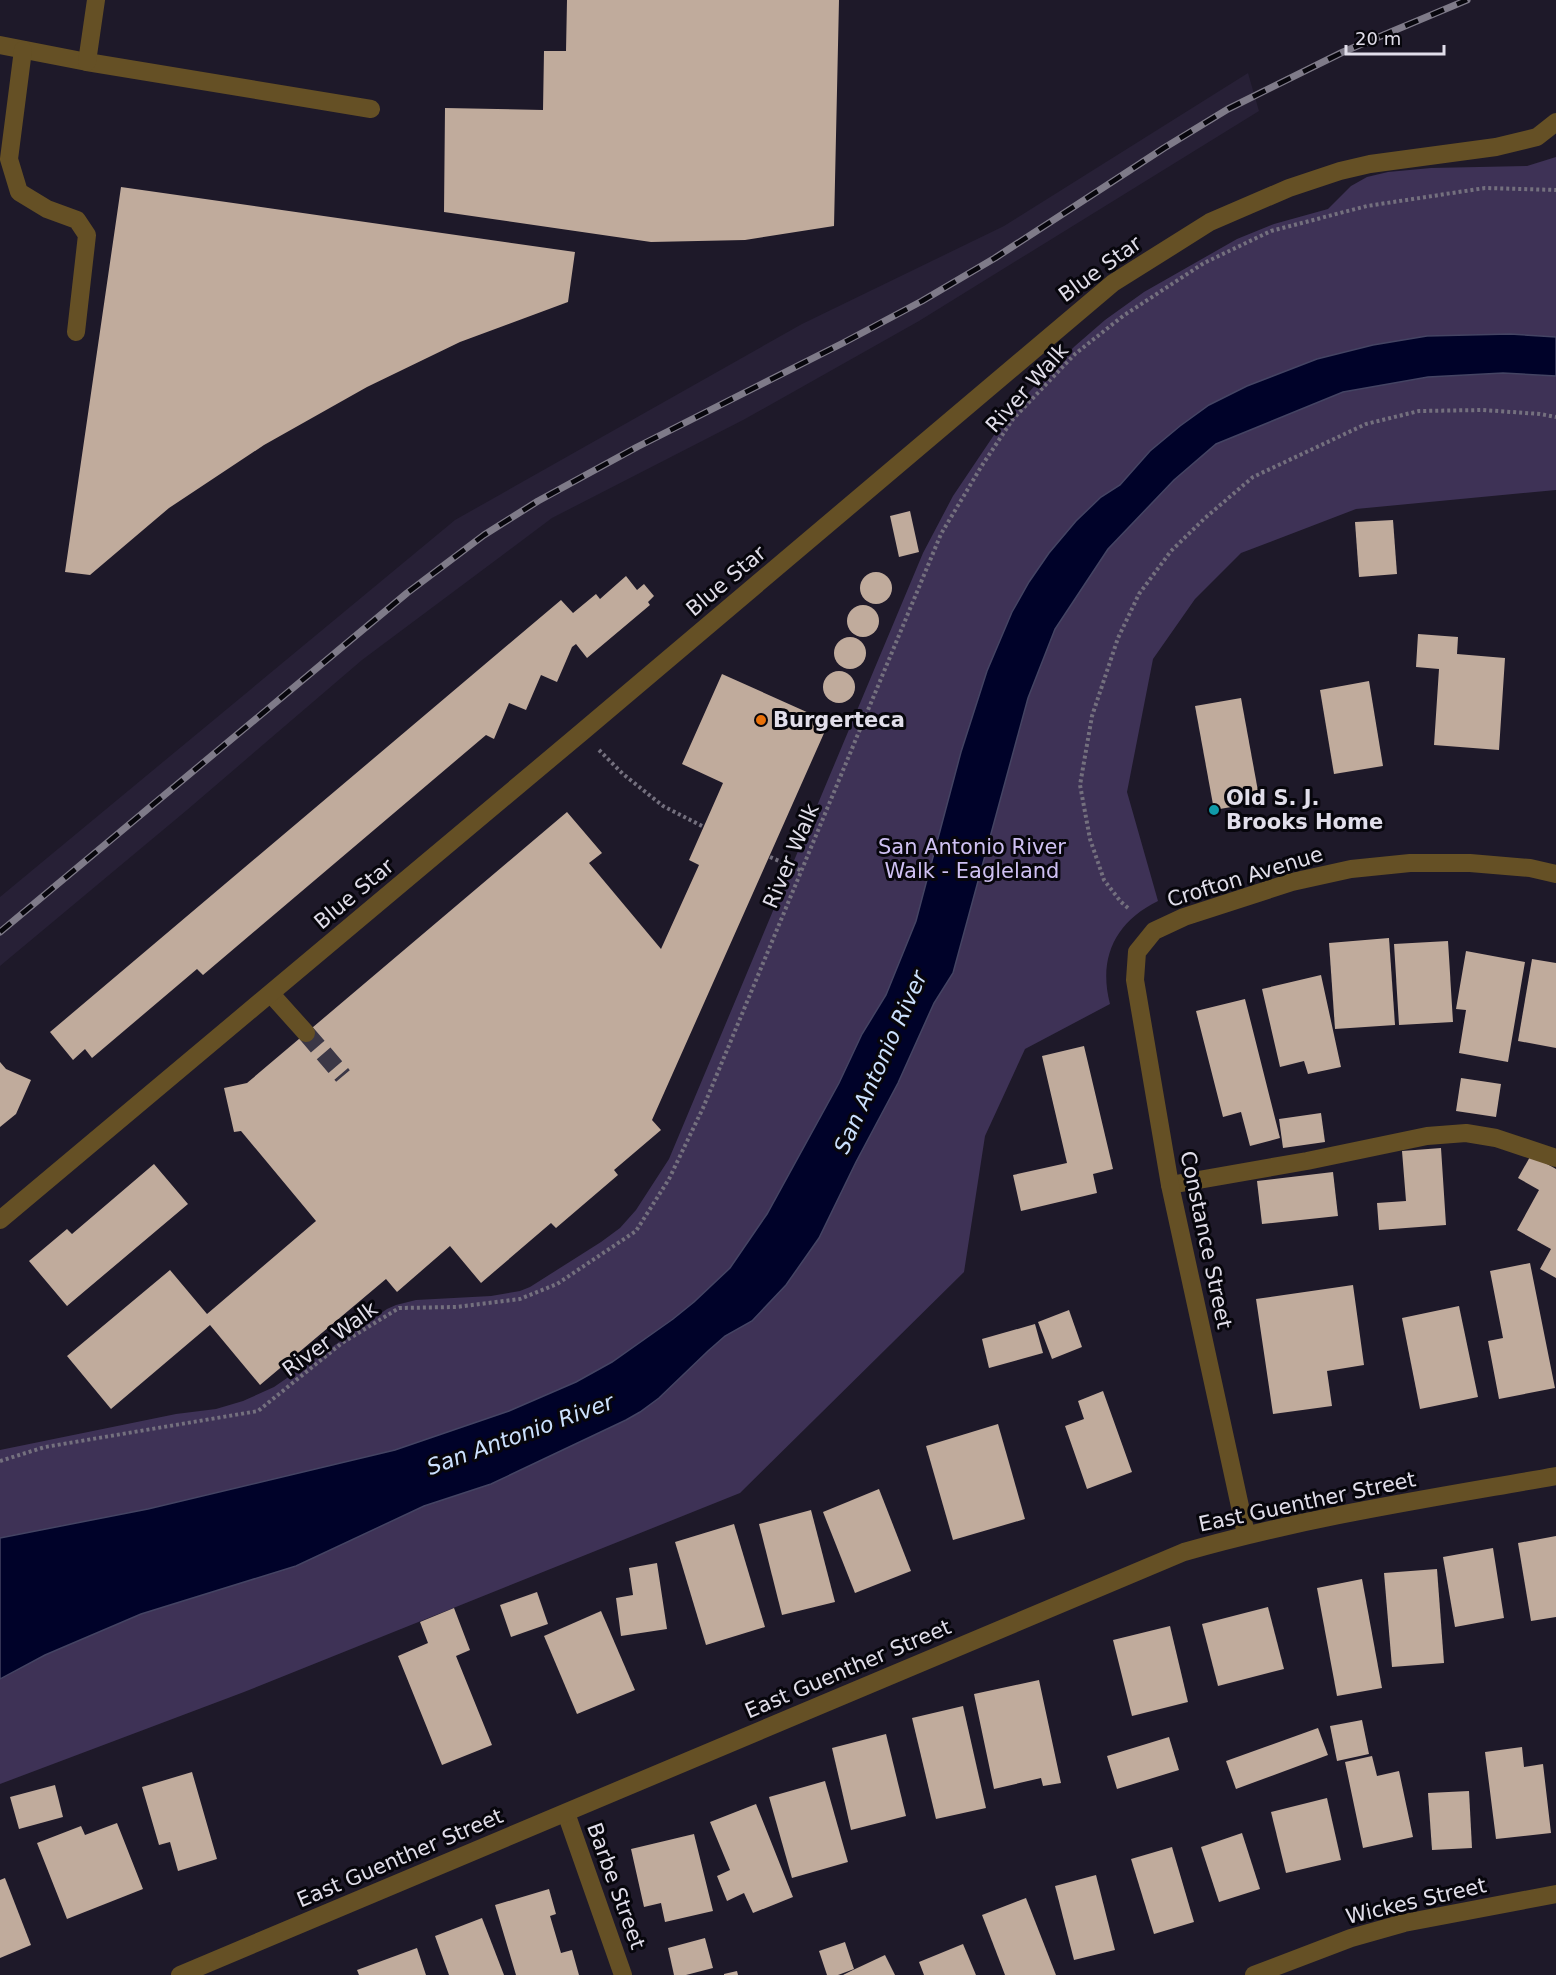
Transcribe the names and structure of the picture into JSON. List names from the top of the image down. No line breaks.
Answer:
{"streets":{"street":["Blue Star","Crofton Avenue","Constance Street","East Guenther Street","Barbe Street","Wickes Street"],"path":["River Walk"]},"crossings":[["Crofton Avenue","Constance Street"],["Constance Street","East Guenther Street"],["East Guenther Street","Barbe Street"]],"water":["San Antonio River"],"parks":["San Antonio River Walk - Eagleland"],"places":["Burgerteca","Old S. J. Brooks Home"],"scale_bar":"20 m"}
